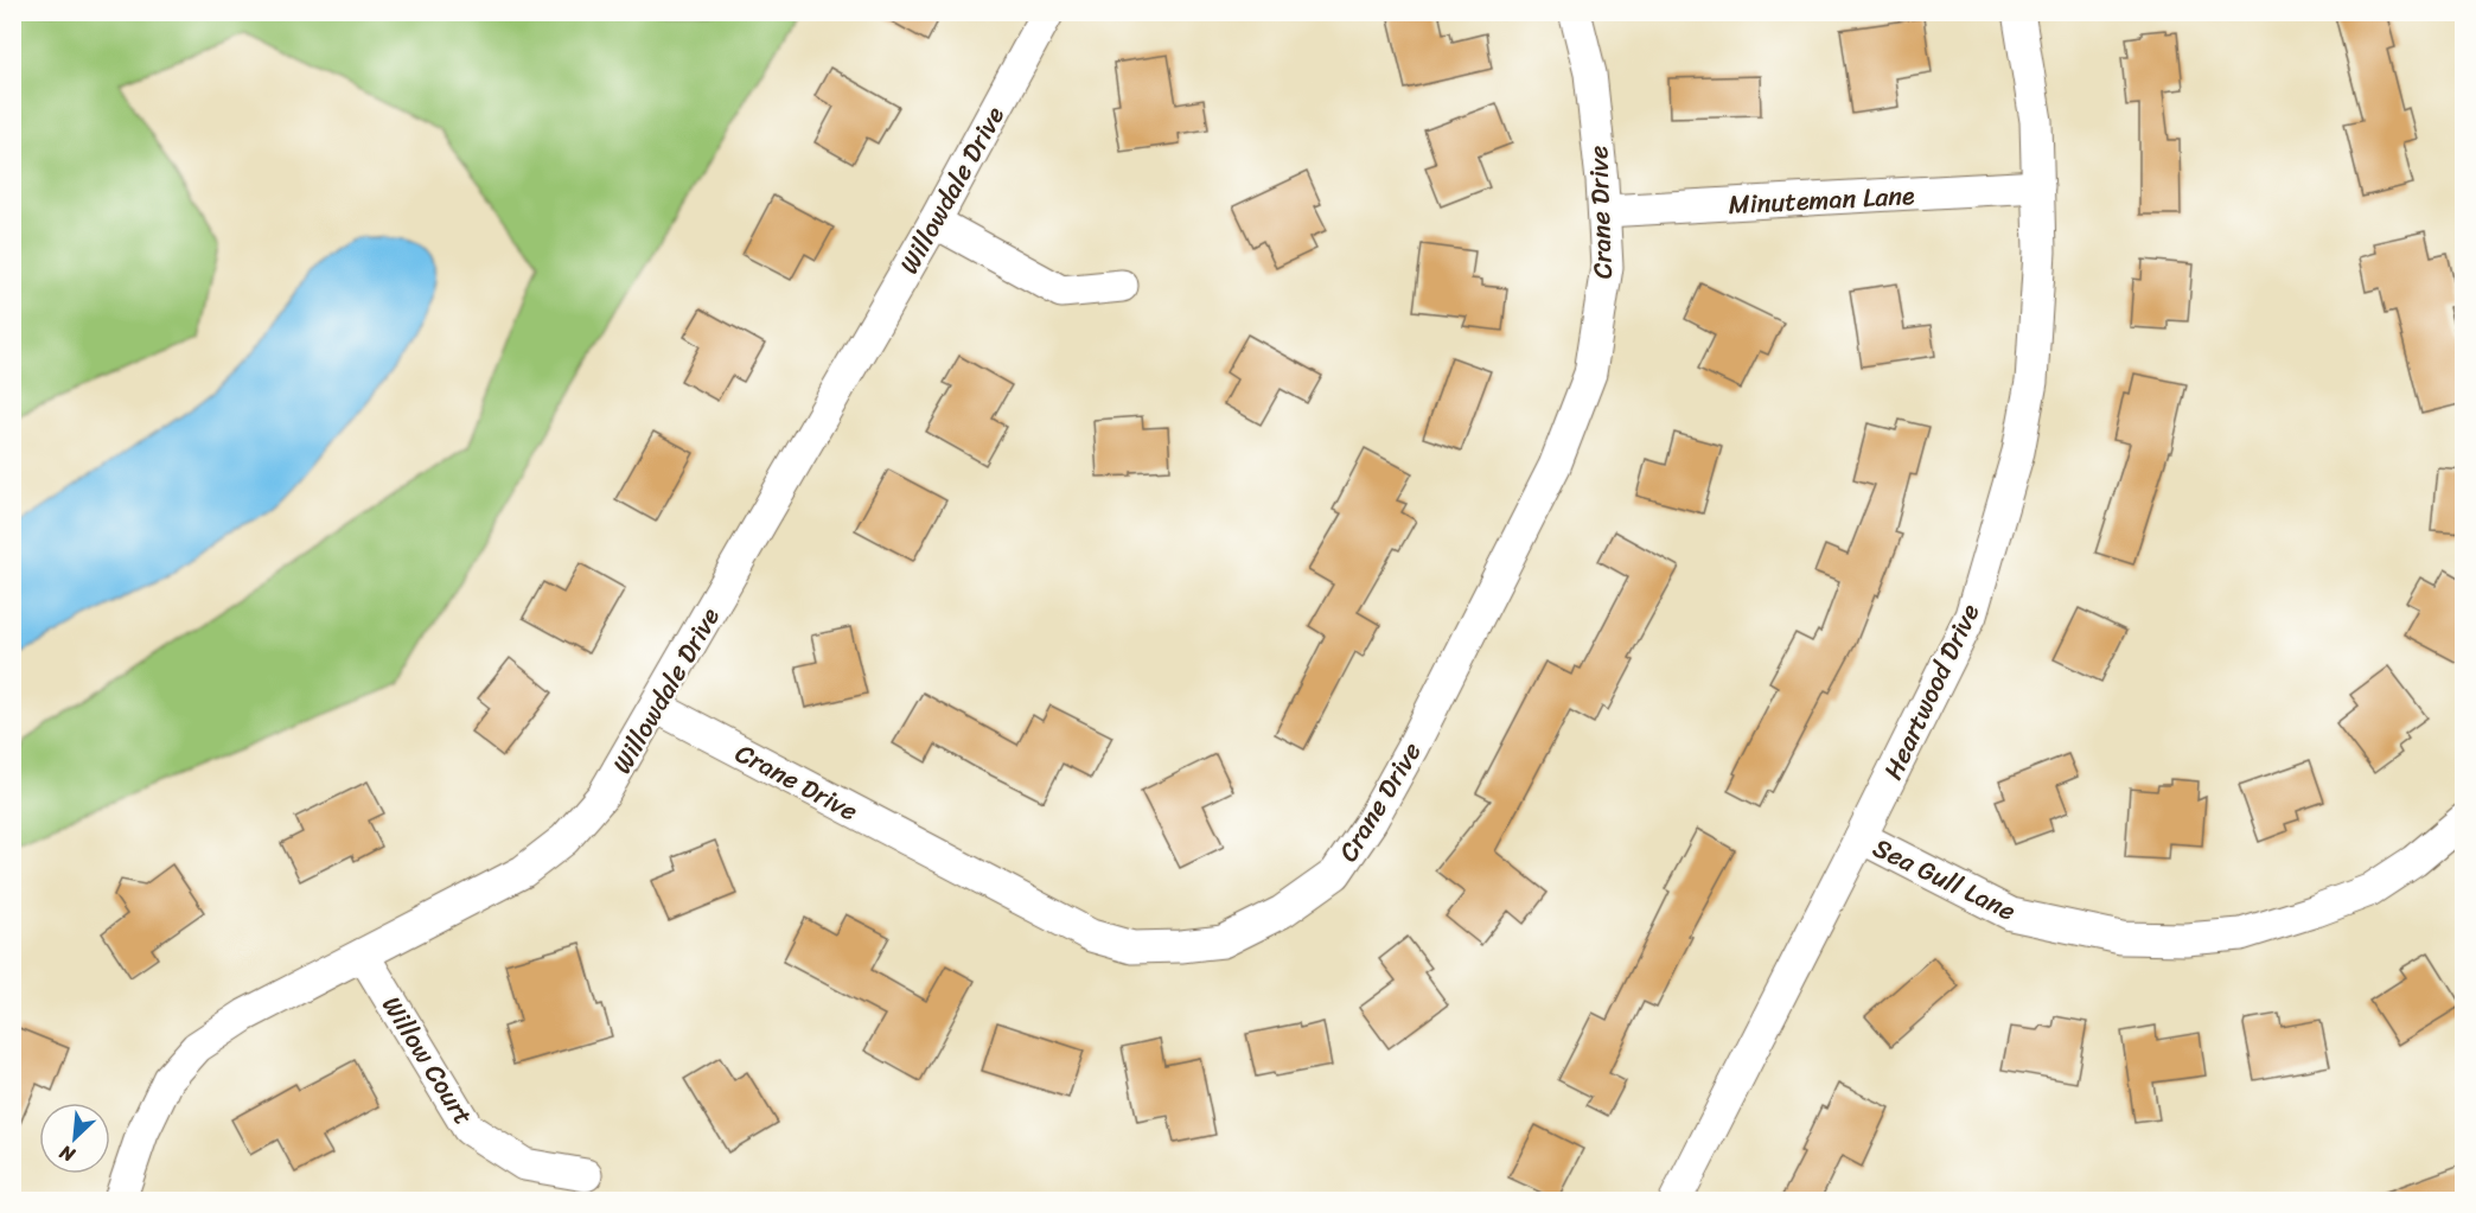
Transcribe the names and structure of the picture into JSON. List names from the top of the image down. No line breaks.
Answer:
{"streets":{"street":["Willowdale Drive","Minuteman Lane","Crane Drive","Heartwood Drive","Sea Gull Lane","Willow Court"]},"crossings":[["Willowdale Drive","Crane Drive"],["Willowdale Drive","Willow Court"],["Minuteman Lane","Crane Drive"],["Minuteman Lane","Heartwood Drive"],["Heartwood Drive","Sea Gull Lane"]],"north":"bottom left"}
